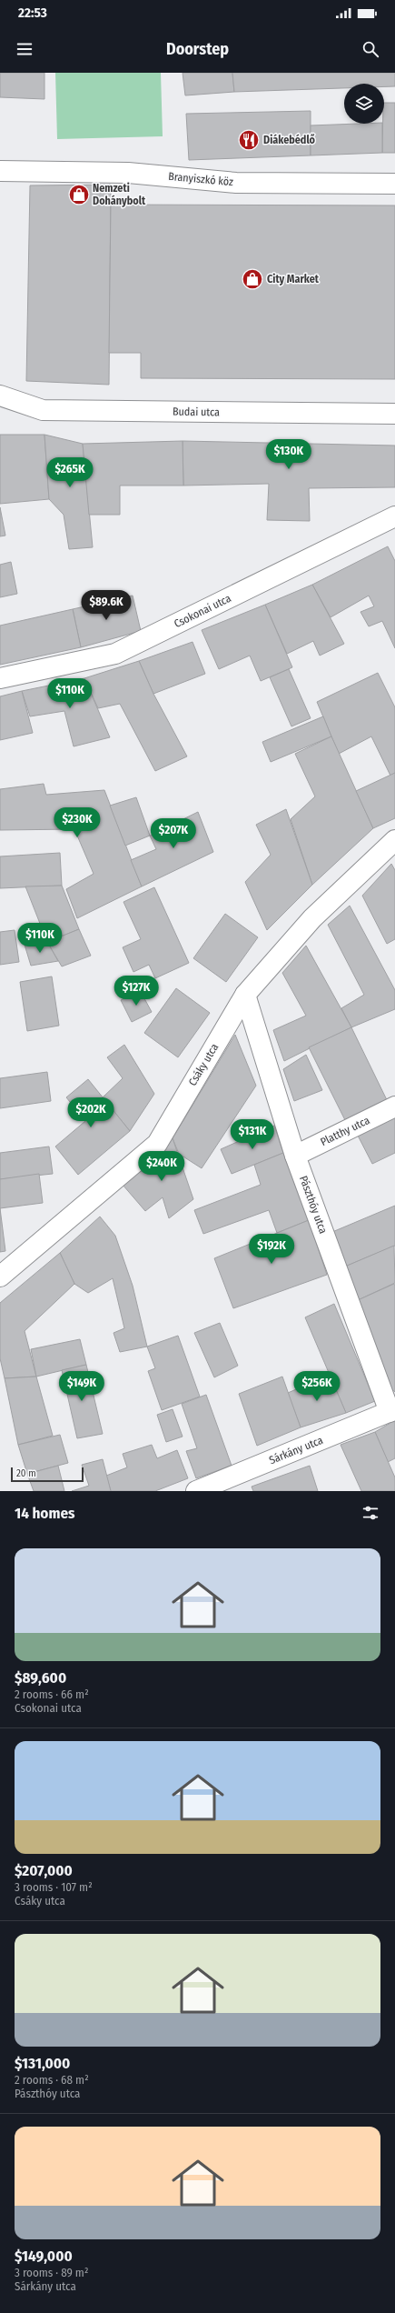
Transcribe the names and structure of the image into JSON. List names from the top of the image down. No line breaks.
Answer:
{"streets":{"street":["Branyiszkó köz","Budai utca","Csokonai utca","Csáky utca","Platthy utca","Pászthóy utca","Sárkány utca"]},"crossings":[["Csáky utca","Pászthóy utca"],["Platthy utca","Pászthóy utca"],["Pászthóy utca","Sárkány utca"]],"places":{"restaurant":["Diákebédlő"],"shop":["Nemzeti Dohánybolt","City Market"]},"scale_bar":"20 m","page":{"status":"22:53","header":"Doorstep","price":["$130K","$265K","$89.6K","$110K","$230K","$207K","$110K","$127K","$202K","$131K","$240K","$192K","$149K","$256K"],"scale":"20 m","heading":"14 homes","list":[{"name":"$89,600","note":"2 rooms · 66 m² · Csokonai utca"},{"name":"$207,000","note":"3 rooms · 107 m² · Csáky utca"},{"name":"$131,000","note":"2 rooms · 68 m² · Pászthóy utca"},{"name":"$149,000","note":"3 rooms · 89 m² · Sárkány utca"}]}}
